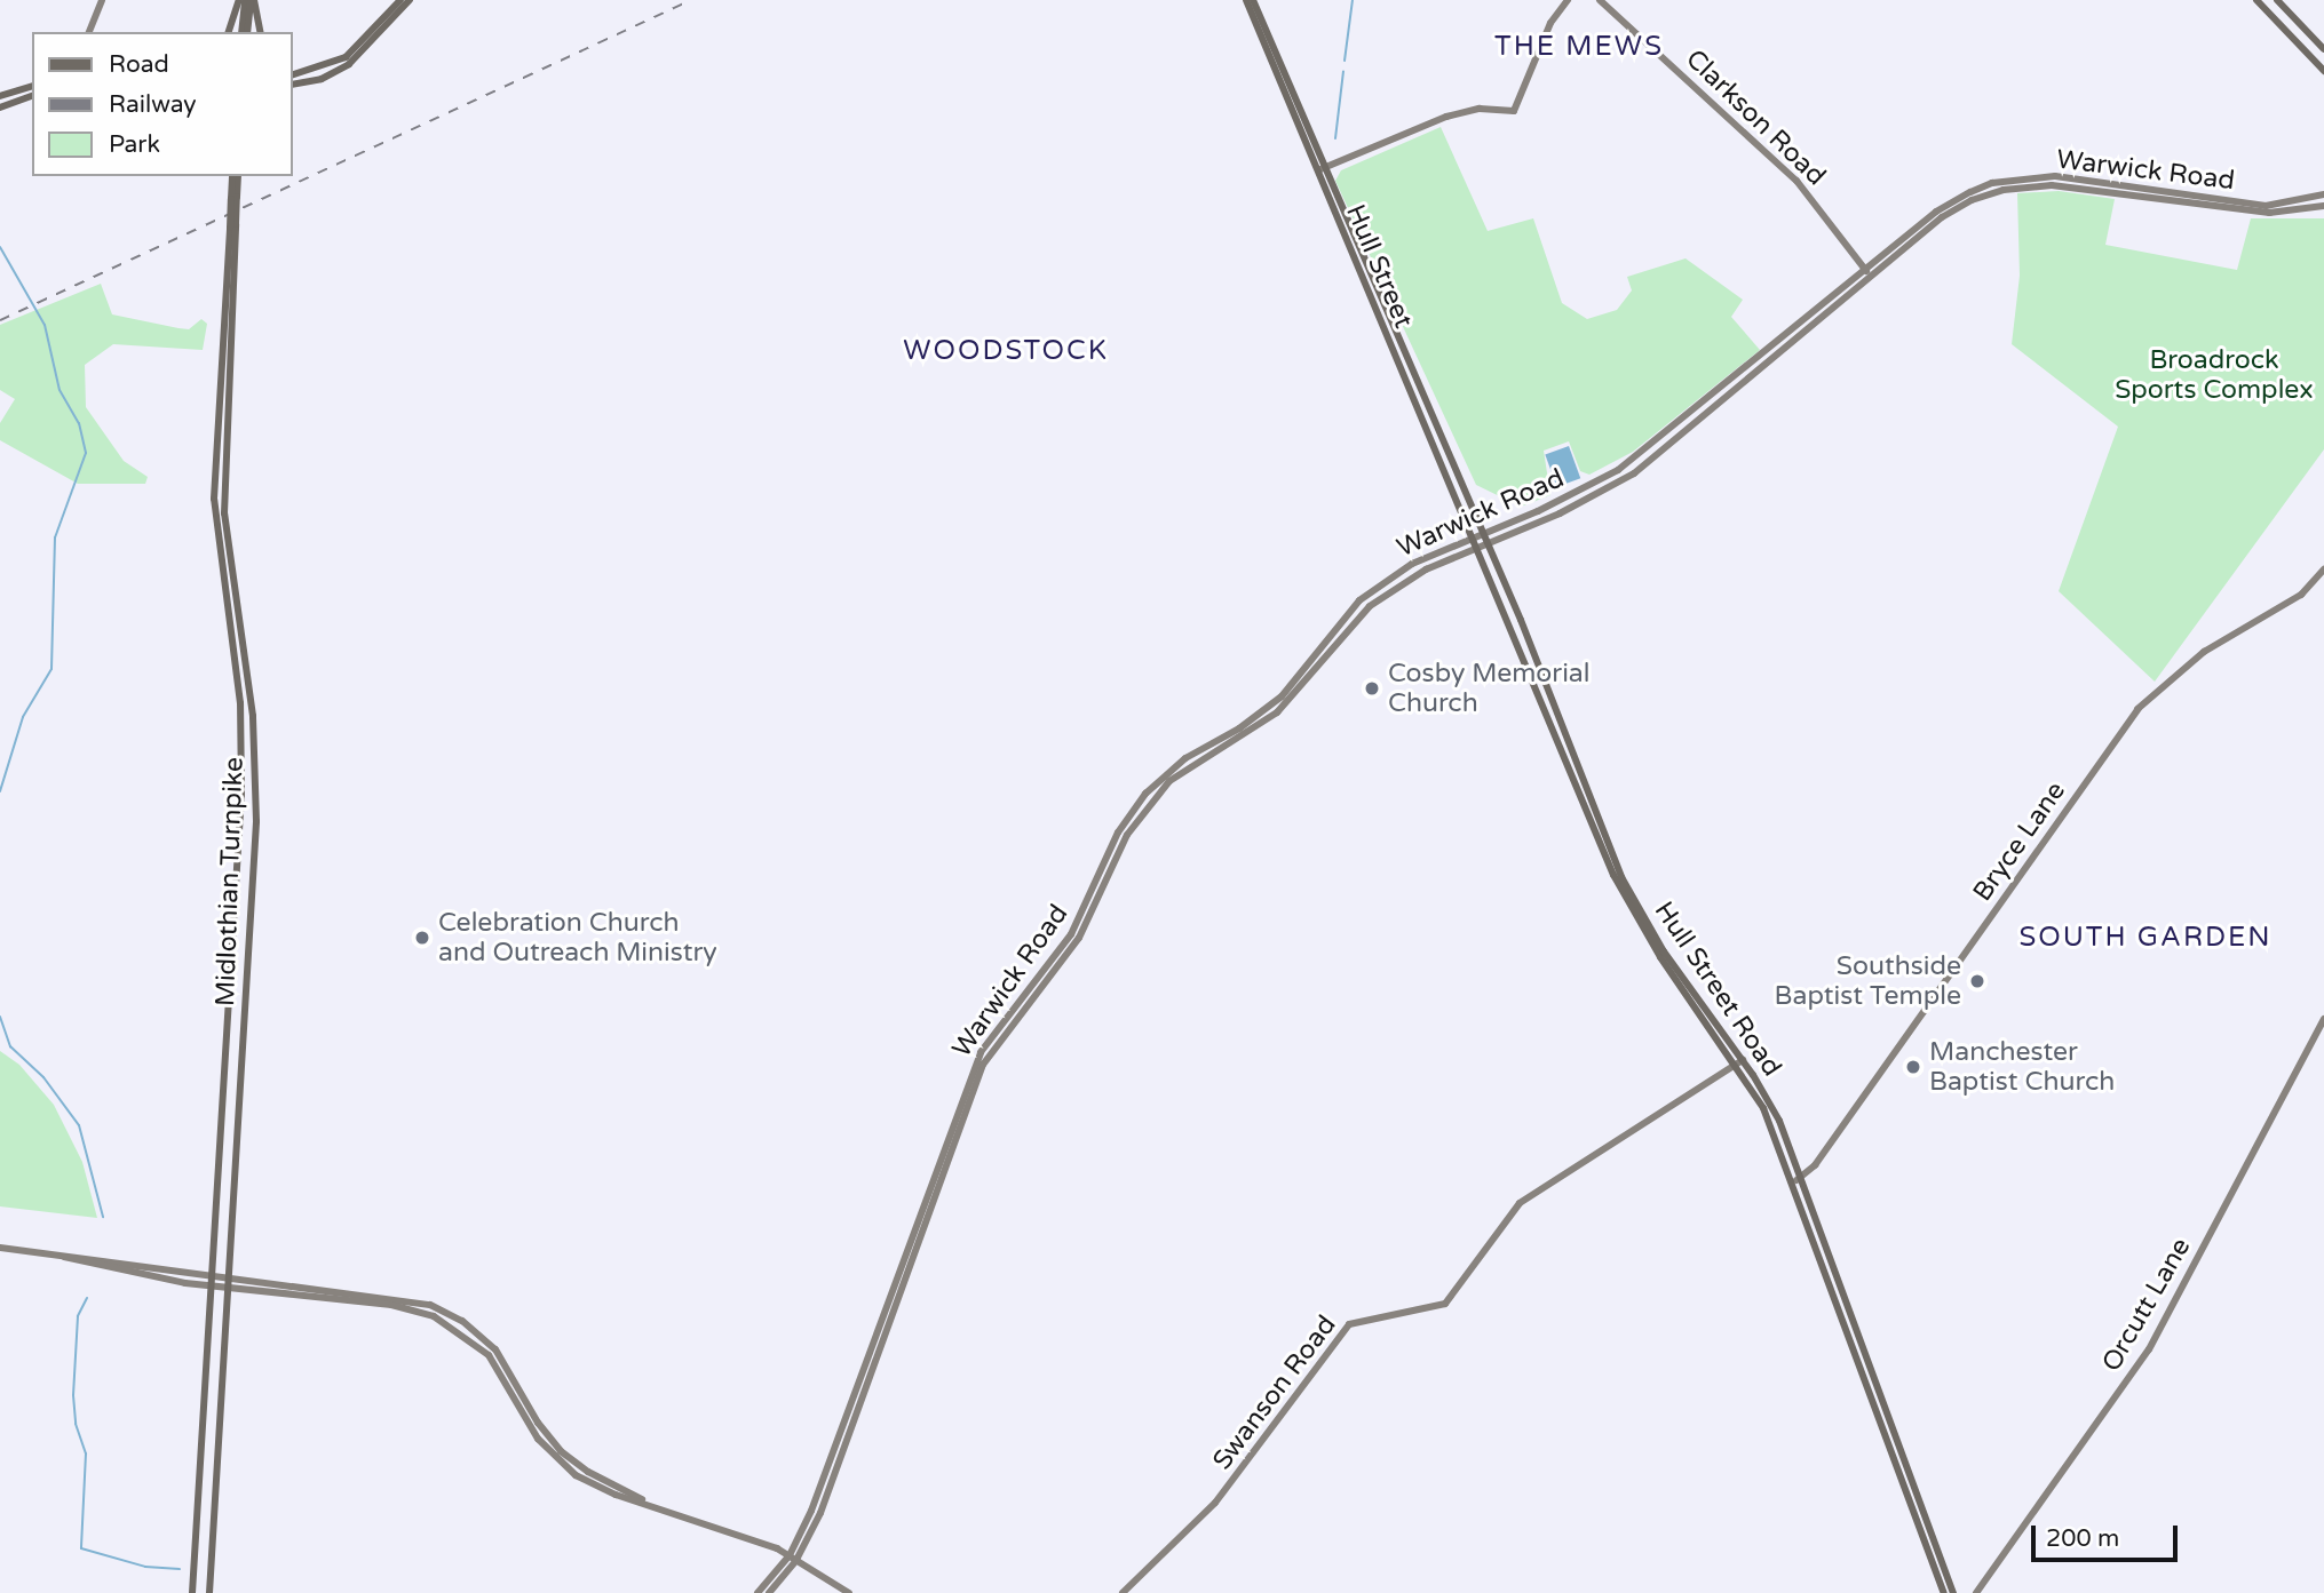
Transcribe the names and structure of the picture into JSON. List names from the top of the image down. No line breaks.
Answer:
{"streets":{"main road":["Clarkson Road","Warwick Road","Hull Street","Bryce Lane","Midlothian Turnpike","Hull Street Road","Orcutt Lane","Swanson Road"]},"crossings":[["Clarkson Road","Warwick Road"],["Warwick Road","Hull Street"],["Warwick Road","Hull Street Road"],["Hull Street","Hull Street Road"],["Bryce Lane","Hull Street Road"],["Hull Street Road","Swanson Road"]],"districts":["THE MEWS","WOODSTOCK","SOUTH GARDEN"],"parks":["Broadrock Sports Complex"],"places":["Cosby Memorial Church","Celebration Church and Outreach Ministry","Southside Baptist Temple","Manchester Baptist Church"],"legend":["Road","Railway","Park"],"scale_bar":"200 m"}
